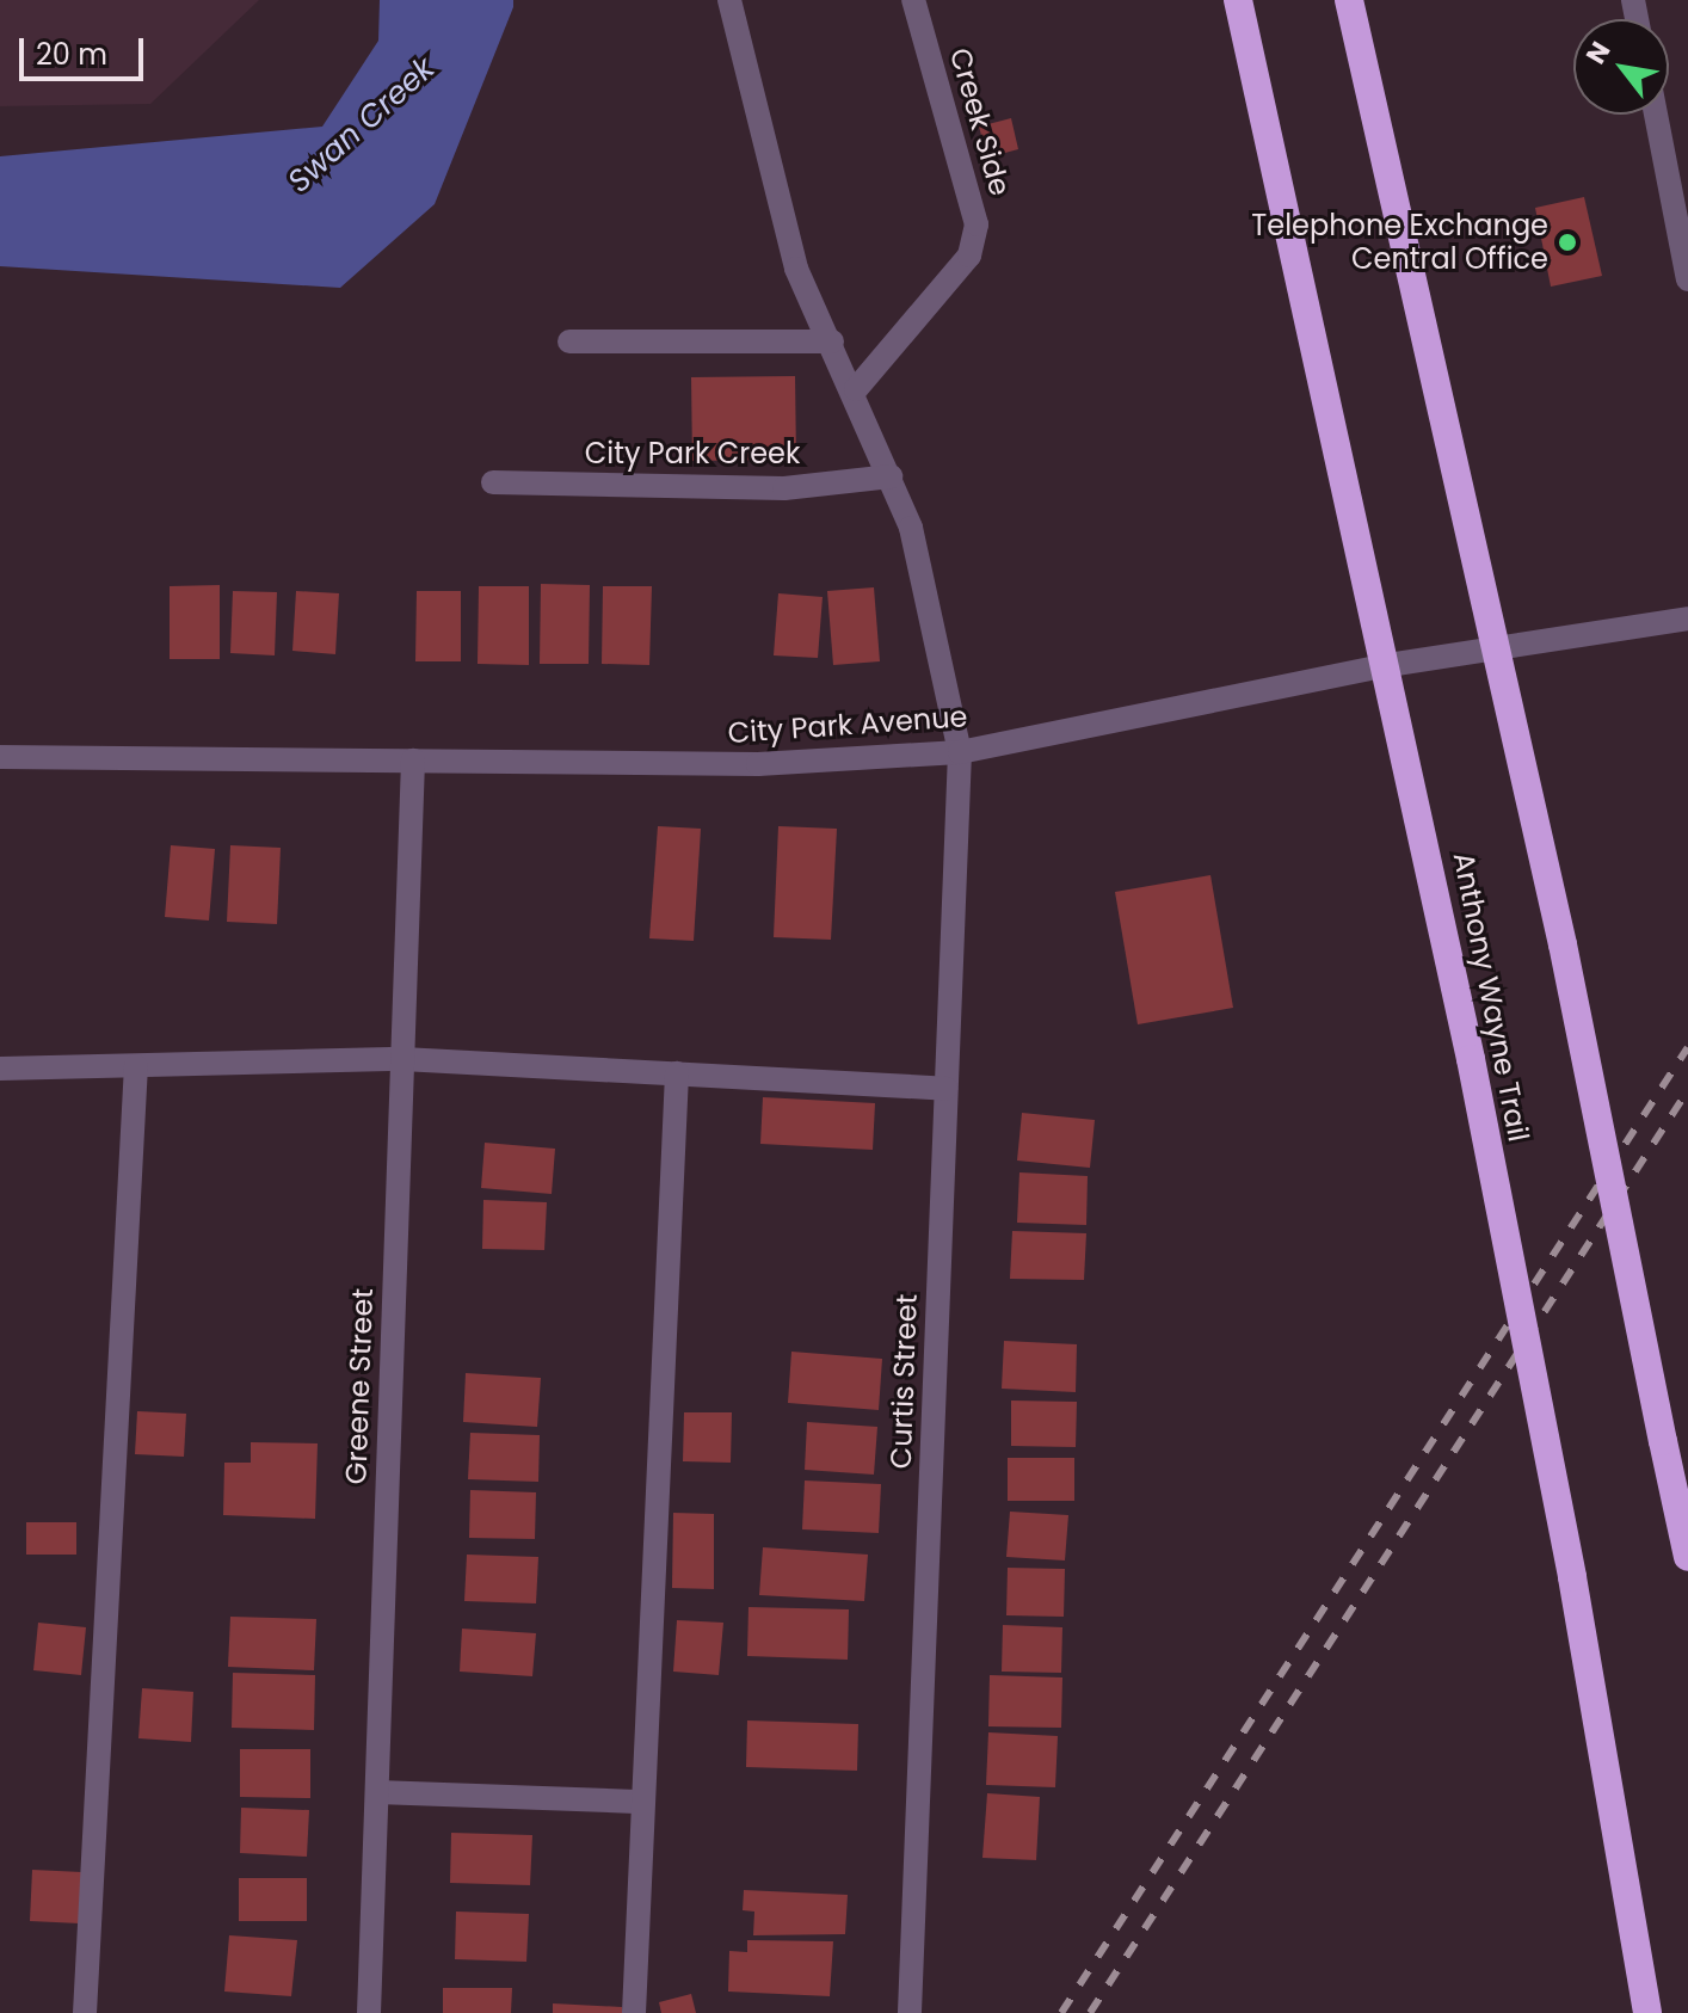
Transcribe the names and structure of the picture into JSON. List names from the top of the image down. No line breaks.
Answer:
{"streets":{"highway":["Anthony Wayne Trail"],"street":["Creek Side","City Park Creek","City Park Avenue","Curtis Street","Greene Street"]},"crossings":[["City Park Avenue","Anthony Wayne Trail"],["City Park Avenue","Curtis Street"],["City Park Avenue","Greene Street"]],"water":["Swan Creek"],"places":["Telephone Exchange Central Office"],"scale_bar":"20 m","north":"top left"}
